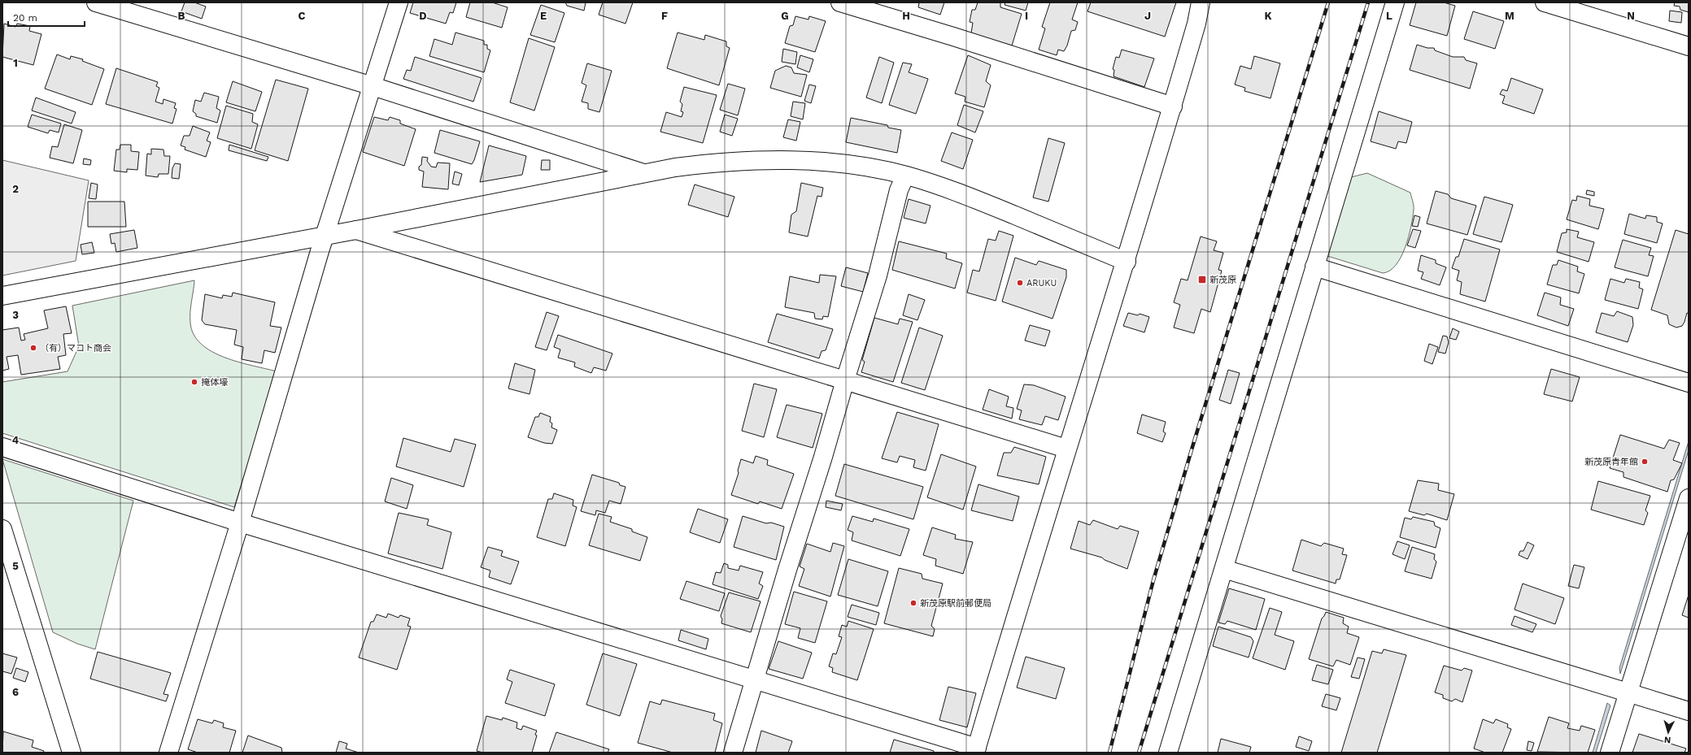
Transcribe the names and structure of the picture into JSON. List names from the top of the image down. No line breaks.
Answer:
{"places":{"transit":["新茂原"],"other":["ARUKU","（有）マコト商会","掩体壕","新茂原青年館","新茂原駅前郵便局"]},"scale_bar":"20 m","north":"bottom","grid":{"columns":["B","C","D","E","F","G","H","I","J","K","L","M","N"],"rows":["1","2","3","4","5","6"]}}
